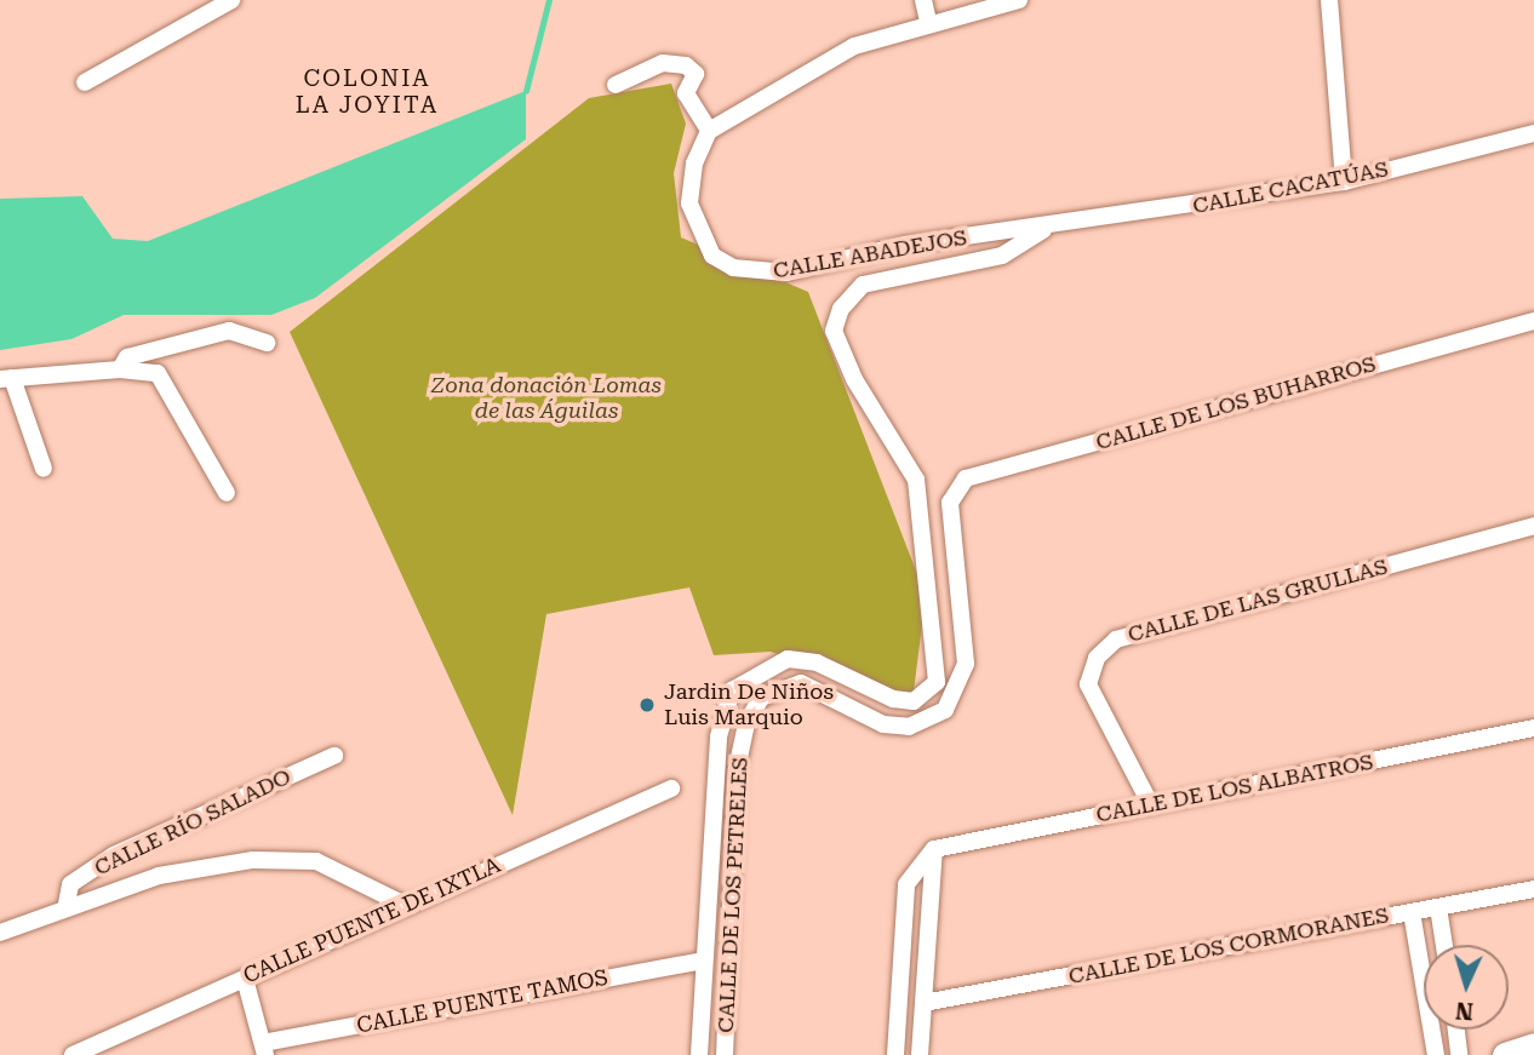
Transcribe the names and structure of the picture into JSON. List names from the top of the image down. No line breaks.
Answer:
{"streets":{"street":["CALLE CACATÚAS","CALLE ABADEJOS","CALLE DE LOS BUHARROS","CALLE DE LAS GRULLAS","CALLE DE LOS ALBATROS","CALLE RÍO SALADO","CALLE DE LOS PETRELES","CALLE PUENTE DE IXTLA","CALLE DE LOS CORMORANES","CALLE PUENTE TAMOS"]},"crossings":[["CALLE CACATÚAS","CALLE ABADEJOS"],["CALLE CACATÚAS","CALLE DE LOS PETRELES"],["CALLE ABADEJOS","CALLE DE LOS PETRELES"],["CALLE DE LOS BUHARROS","CALLE DE LOS PETRELES"],["CALLE DE LAS GRULLAS","CALLE DE LOS ALBATROS"],["CALLE DE LOS PETRELES","CALLE PUENTE TAMOS"]],"districts":["COLONIA LA JOYITA"],"parks":["Zona donación Lomas de las Águilas"],"places":["Jardin De Niños Luis Marquio"],"north":"bottom"}
